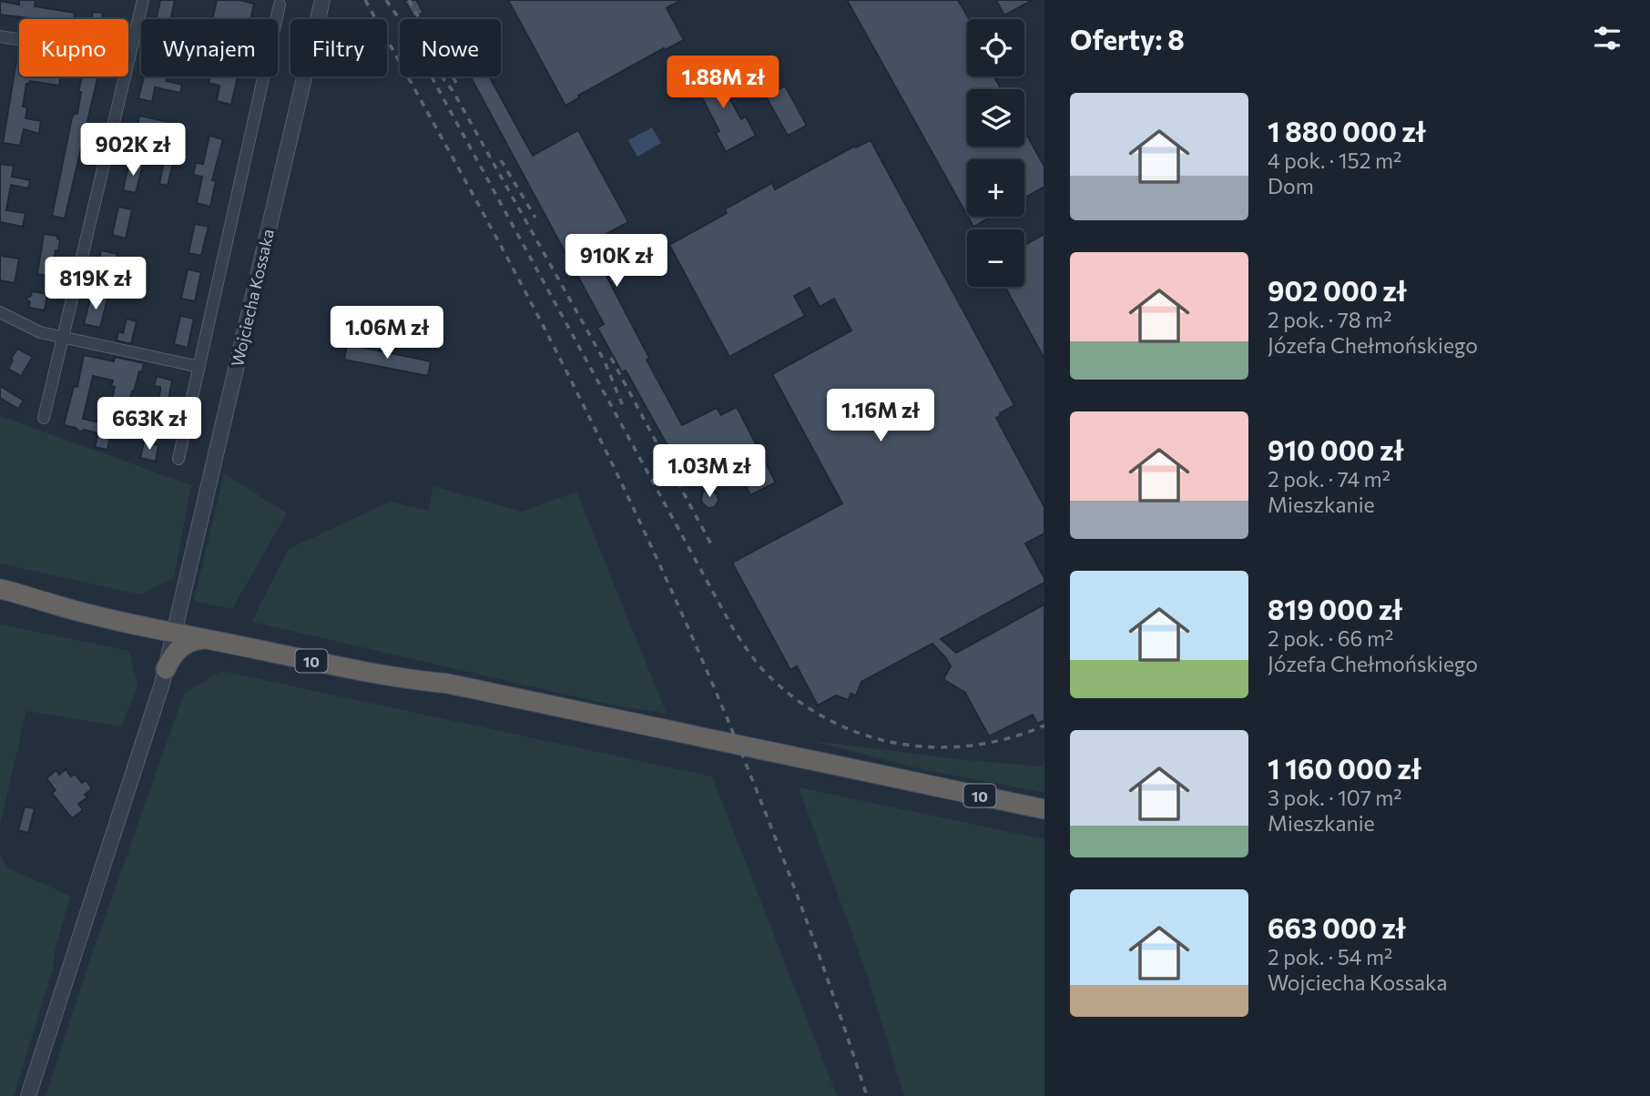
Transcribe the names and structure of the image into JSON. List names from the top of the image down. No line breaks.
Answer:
{"streets":{"highway":["10"],"street":["Wojciecha Kossaka"]},"crossings":[["Wojciecha Kossaka","10"]],"page":{"heading":"Oferty: 8","map_buttons":["+","−"],"chip":["Kupno","Wynajem","Filtry","Nowe"],"price":["1.88M zł","902K zł","910K zł","819K zł","1.06M zł","1.16M zł","663K zł","1.03M zł"],"list":[{"name":"1 880 000 zł","note":"4 pok. · 152 m² · Dom"},{"name":"902 000 zł","note":"2 pok. · 78 m² · Józefa Chełmońskiego"},{"name":"910 000 zł","note":"2 pok. · 74 m² · Mieszkanie"},{"name":"819 000 zł","note":"2 pok. · 66 m² · Józefa Chełmońskiego"},{"name":"1 160 000 zł","note":"3 pok. · 107 m² · Mieszkanie"},{"name":"663 000 zł","note":"2 pok. · 54 m² · Wojciecha Kossaka"}]}}
